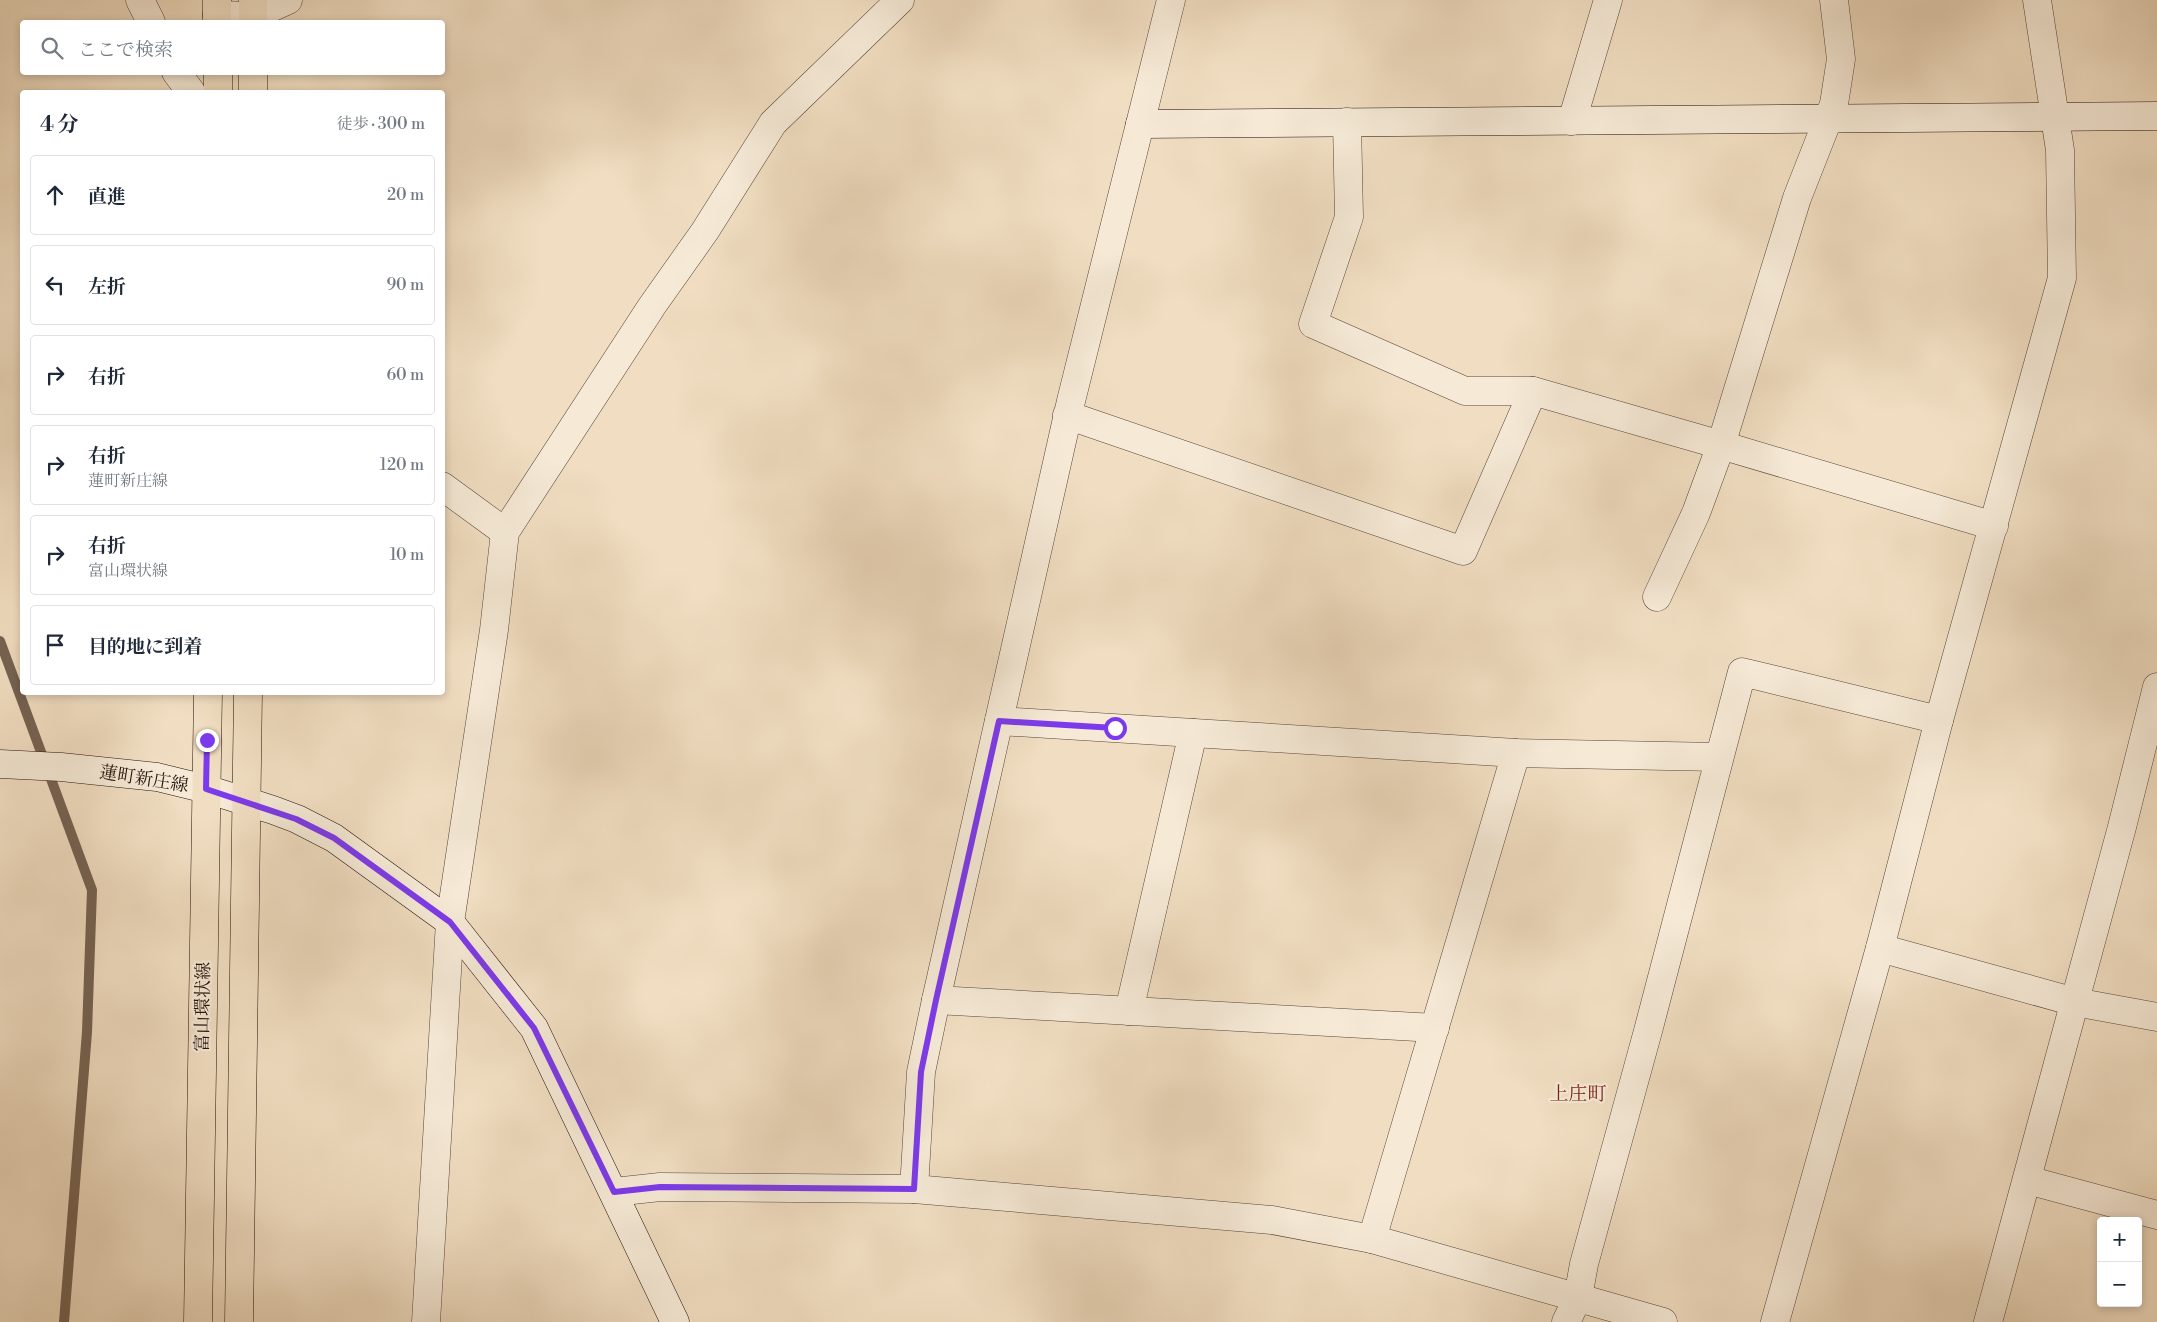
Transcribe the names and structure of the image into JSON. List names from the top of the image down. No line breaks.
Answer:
{"streets":{"main road":["富山環状線"],"street":["蓮町新庄線"]},"crossings":[["蓮町新庄線","富山環状線"]],"districts":["上庄町"],"page":{"search":"ここで検索","heading":["4 分","徒歩 · 300 m"],"list":[["直進","20 m"],["左折","90 m"],["右折","60 m"],["右折","蓮町新庄線","120 m"],["右折","富山環状線","10 m"],"目的地に到着"],"map_buttons":["+","−"]}}
